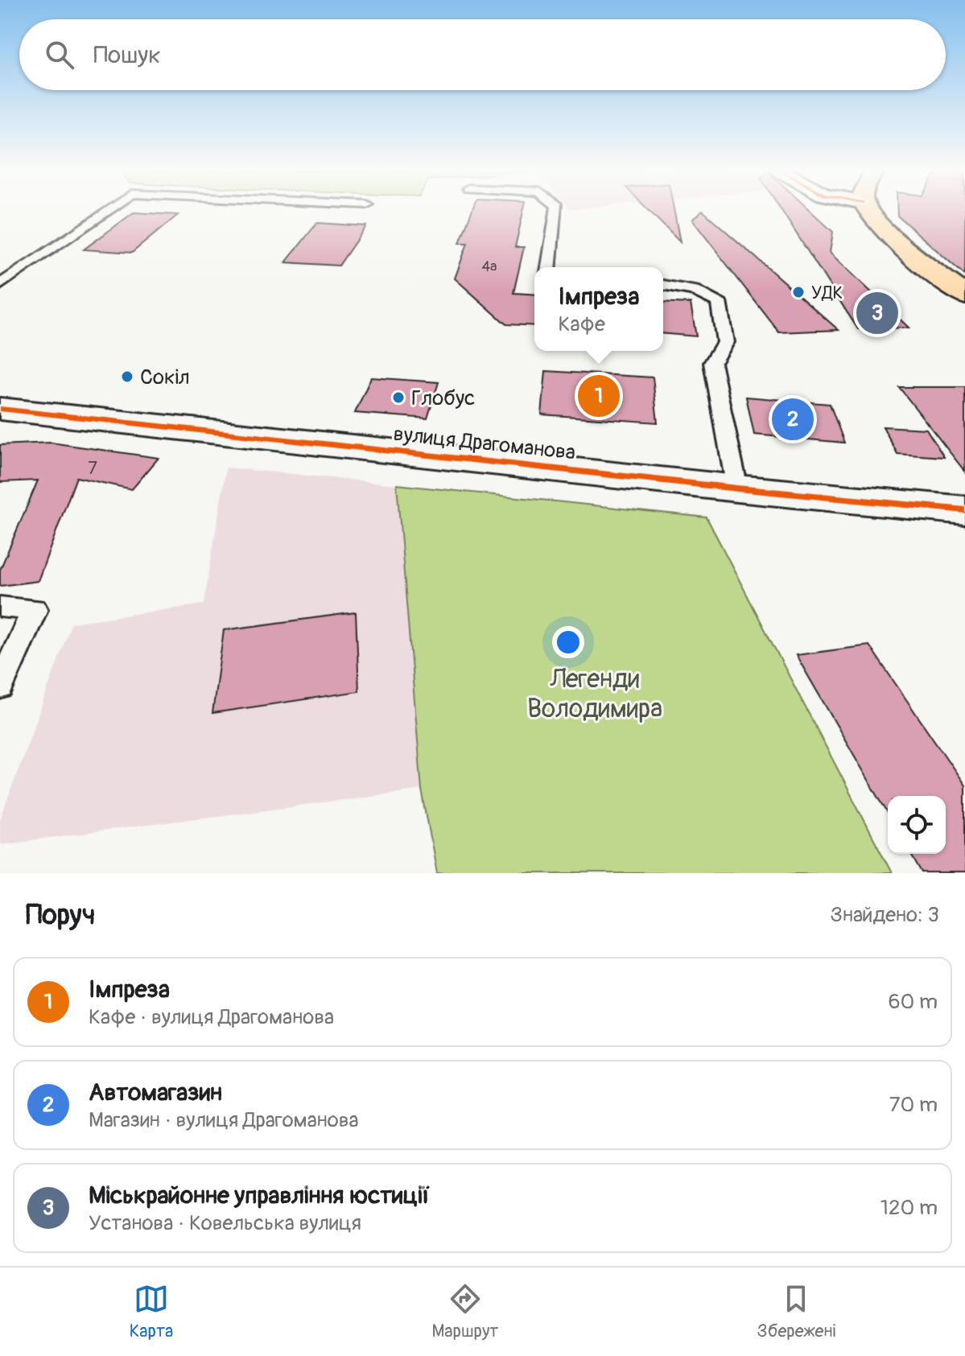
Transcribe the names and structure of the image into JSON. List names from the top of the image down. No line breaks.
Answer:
{"streets":{"street":["вулиця Драгоманова"]},"parks":["Легенди Володимира"],"places":["УДК","Сокіл","Глобус"],"house_numbers":["4а","7"],"page":{"search":"Пошук","popup":["Імпреза","Кафе"],"pins":["3","1","2"],"heading":["Поруч","Знайдено: 3"],"list":[{"mark":"1","name":"Імпреза","note":"Кафе · вулиця Драгоманова","value":"60 m"},{"mark":"2","name":"Автомагазин","note":"Магазин · вулиця Драгоманова","value":"70 m"},{"mark":"3","name":"Міськрайонне управління юстиції","note":"Установа · Ковельська вулиця","value":"120 m"}],"nav":["Карта","Маршрут","Збережені"]}}
